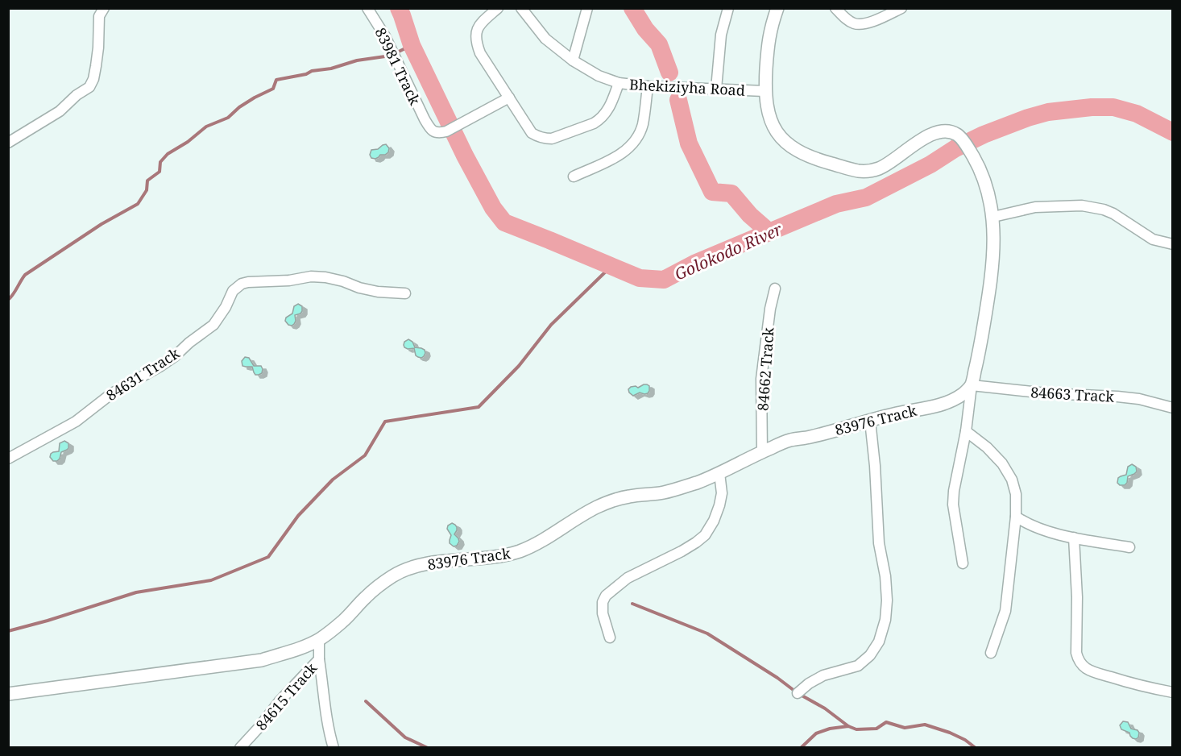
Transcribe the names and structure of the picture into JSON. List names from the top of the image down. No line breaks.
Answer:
{"streets":{"street":["83981 Track","Bhekiziyha Road","84662 Track","84631 Track","84663 Track","83976 Track","84615 Track"]},"crossings":[["84662 Track","83976 Track"],["84663 Track","83976 Track"],["83976 Track","84615 Track"]],"water":["Golokodo River"]}
